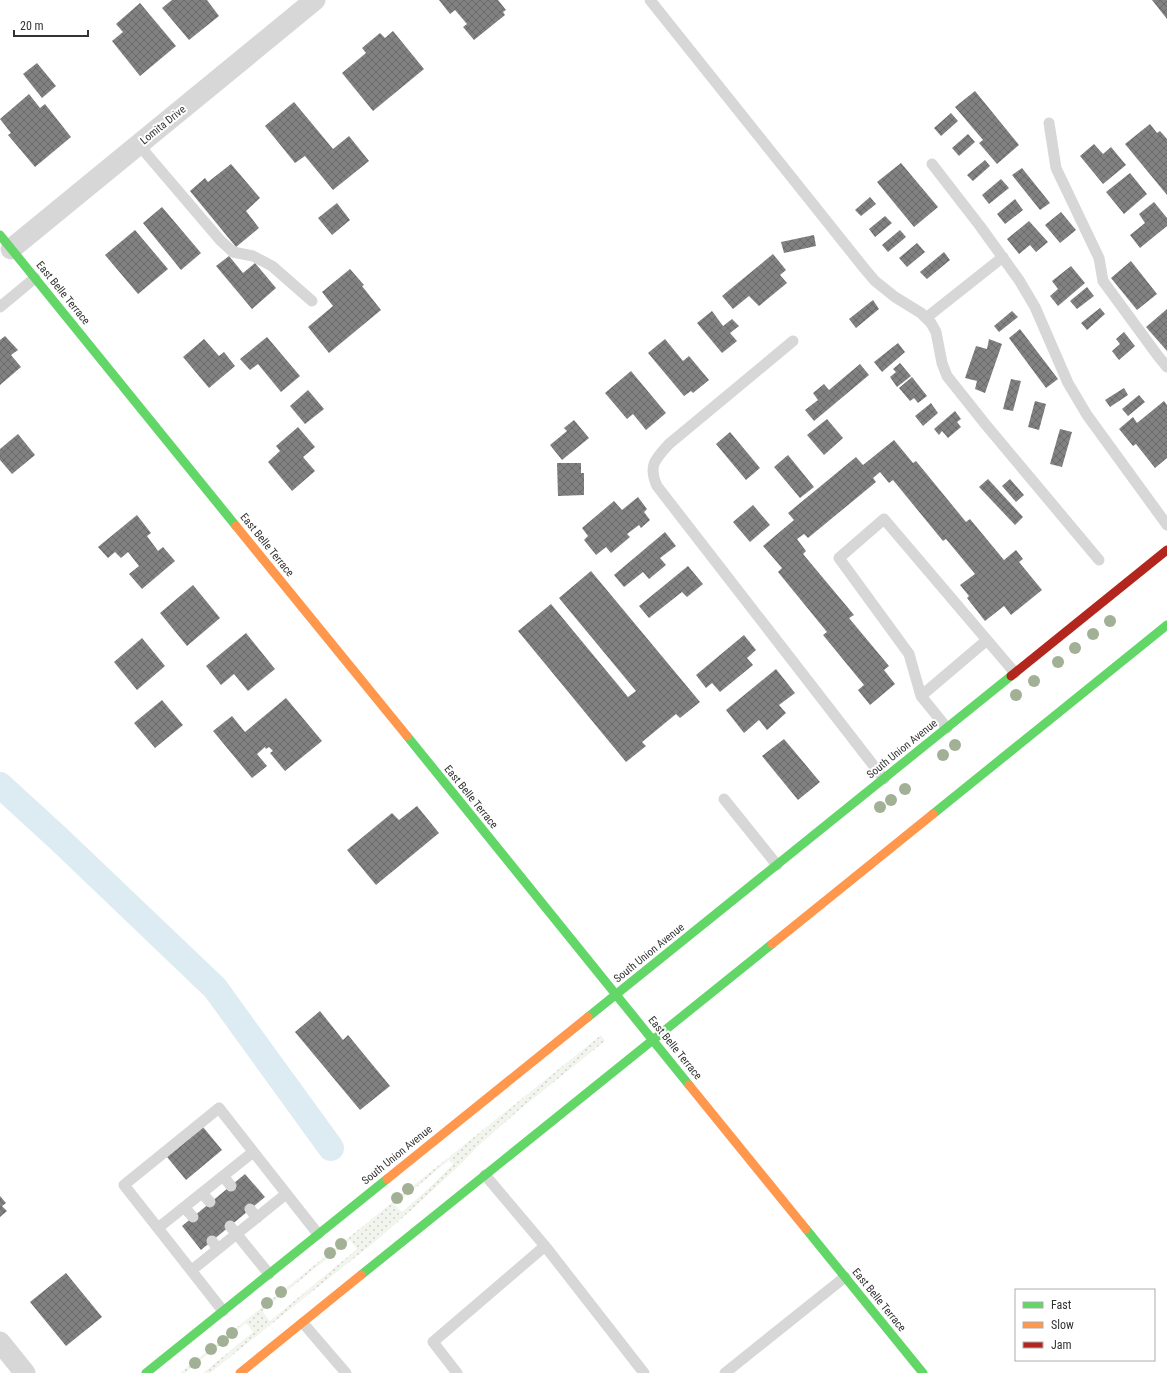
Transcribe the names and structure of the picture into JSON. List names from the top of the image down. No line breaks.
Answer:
{"streets":{"main road":["East Belle Terrace","South Union Avenue"],"street":["Lomita Drive"]},"crossings":[["Lomita Drive","East Belle Terrace"],["East Belle Terrace","South Union Avenue"]],"legend":["Fast","Slow","Jam"],"scale_bar":"20 m"}
